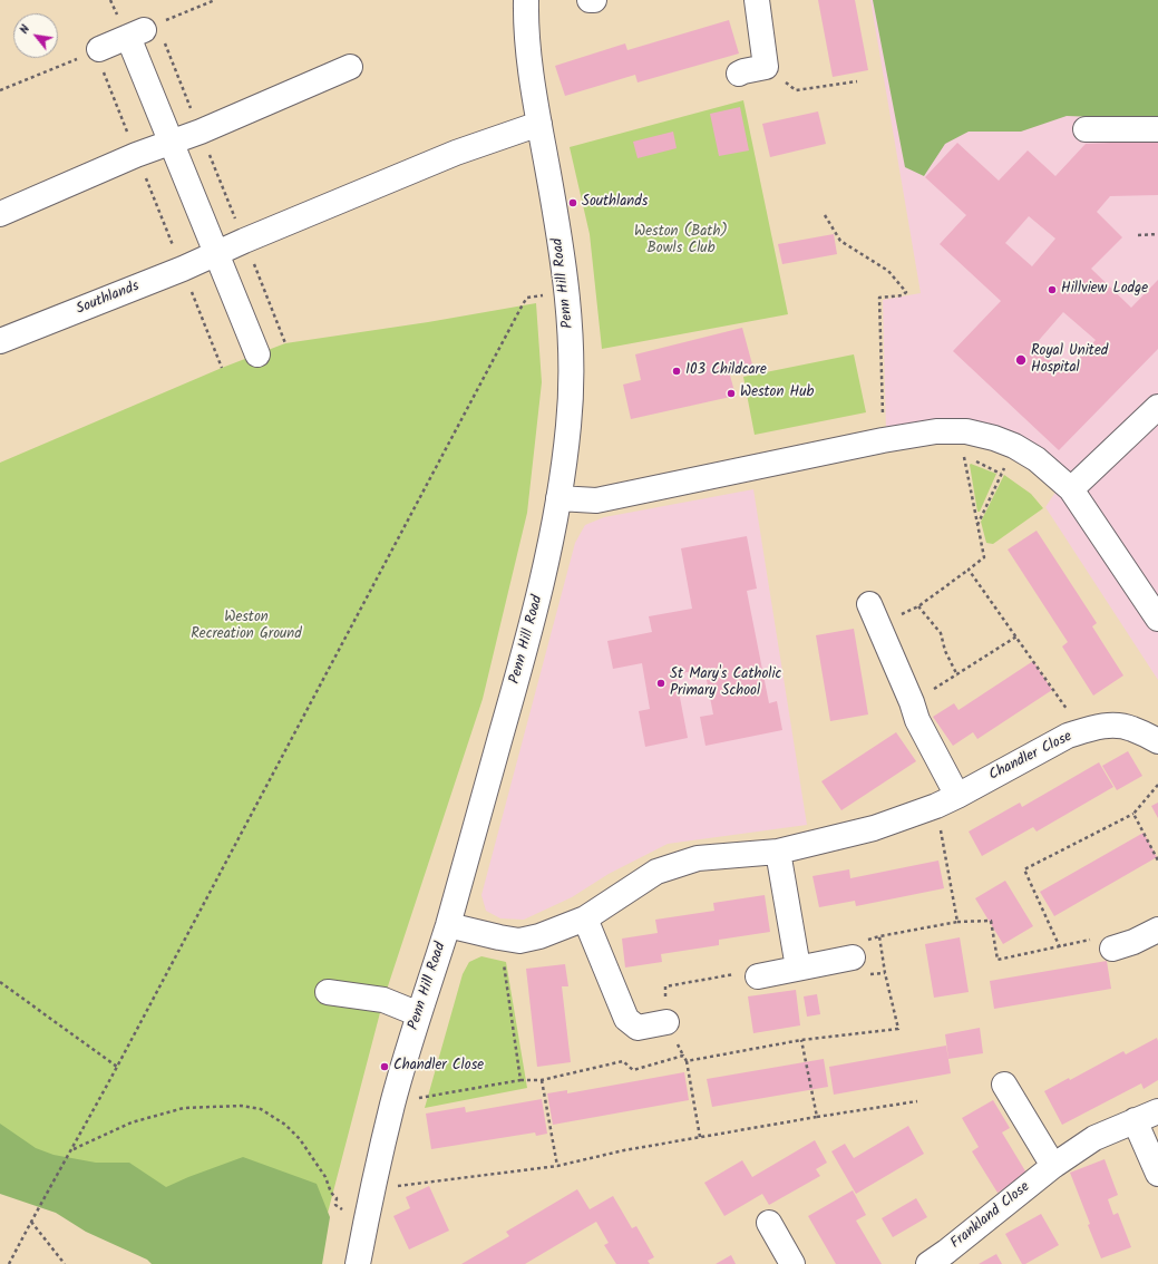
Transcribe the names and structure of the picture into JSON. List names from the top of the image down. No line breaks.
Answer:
{"streets":{"street":["Penn Hill Road","Southlands","Chandler Close","Frankland Close"]},"crossings":[["Penn Hill Road","Southlands"],["Penn Hill Road","Chandler Close"]],"parks":["Weston (Bath) Bowls Club","Weston Recreation Ground"],"places":["Southlands","Hillview Lodge","Royal United Hospital","103 Childcare","Weston Hub","St Mary's Catholic Primary School","Chandler Close"],"north":"top left"}
